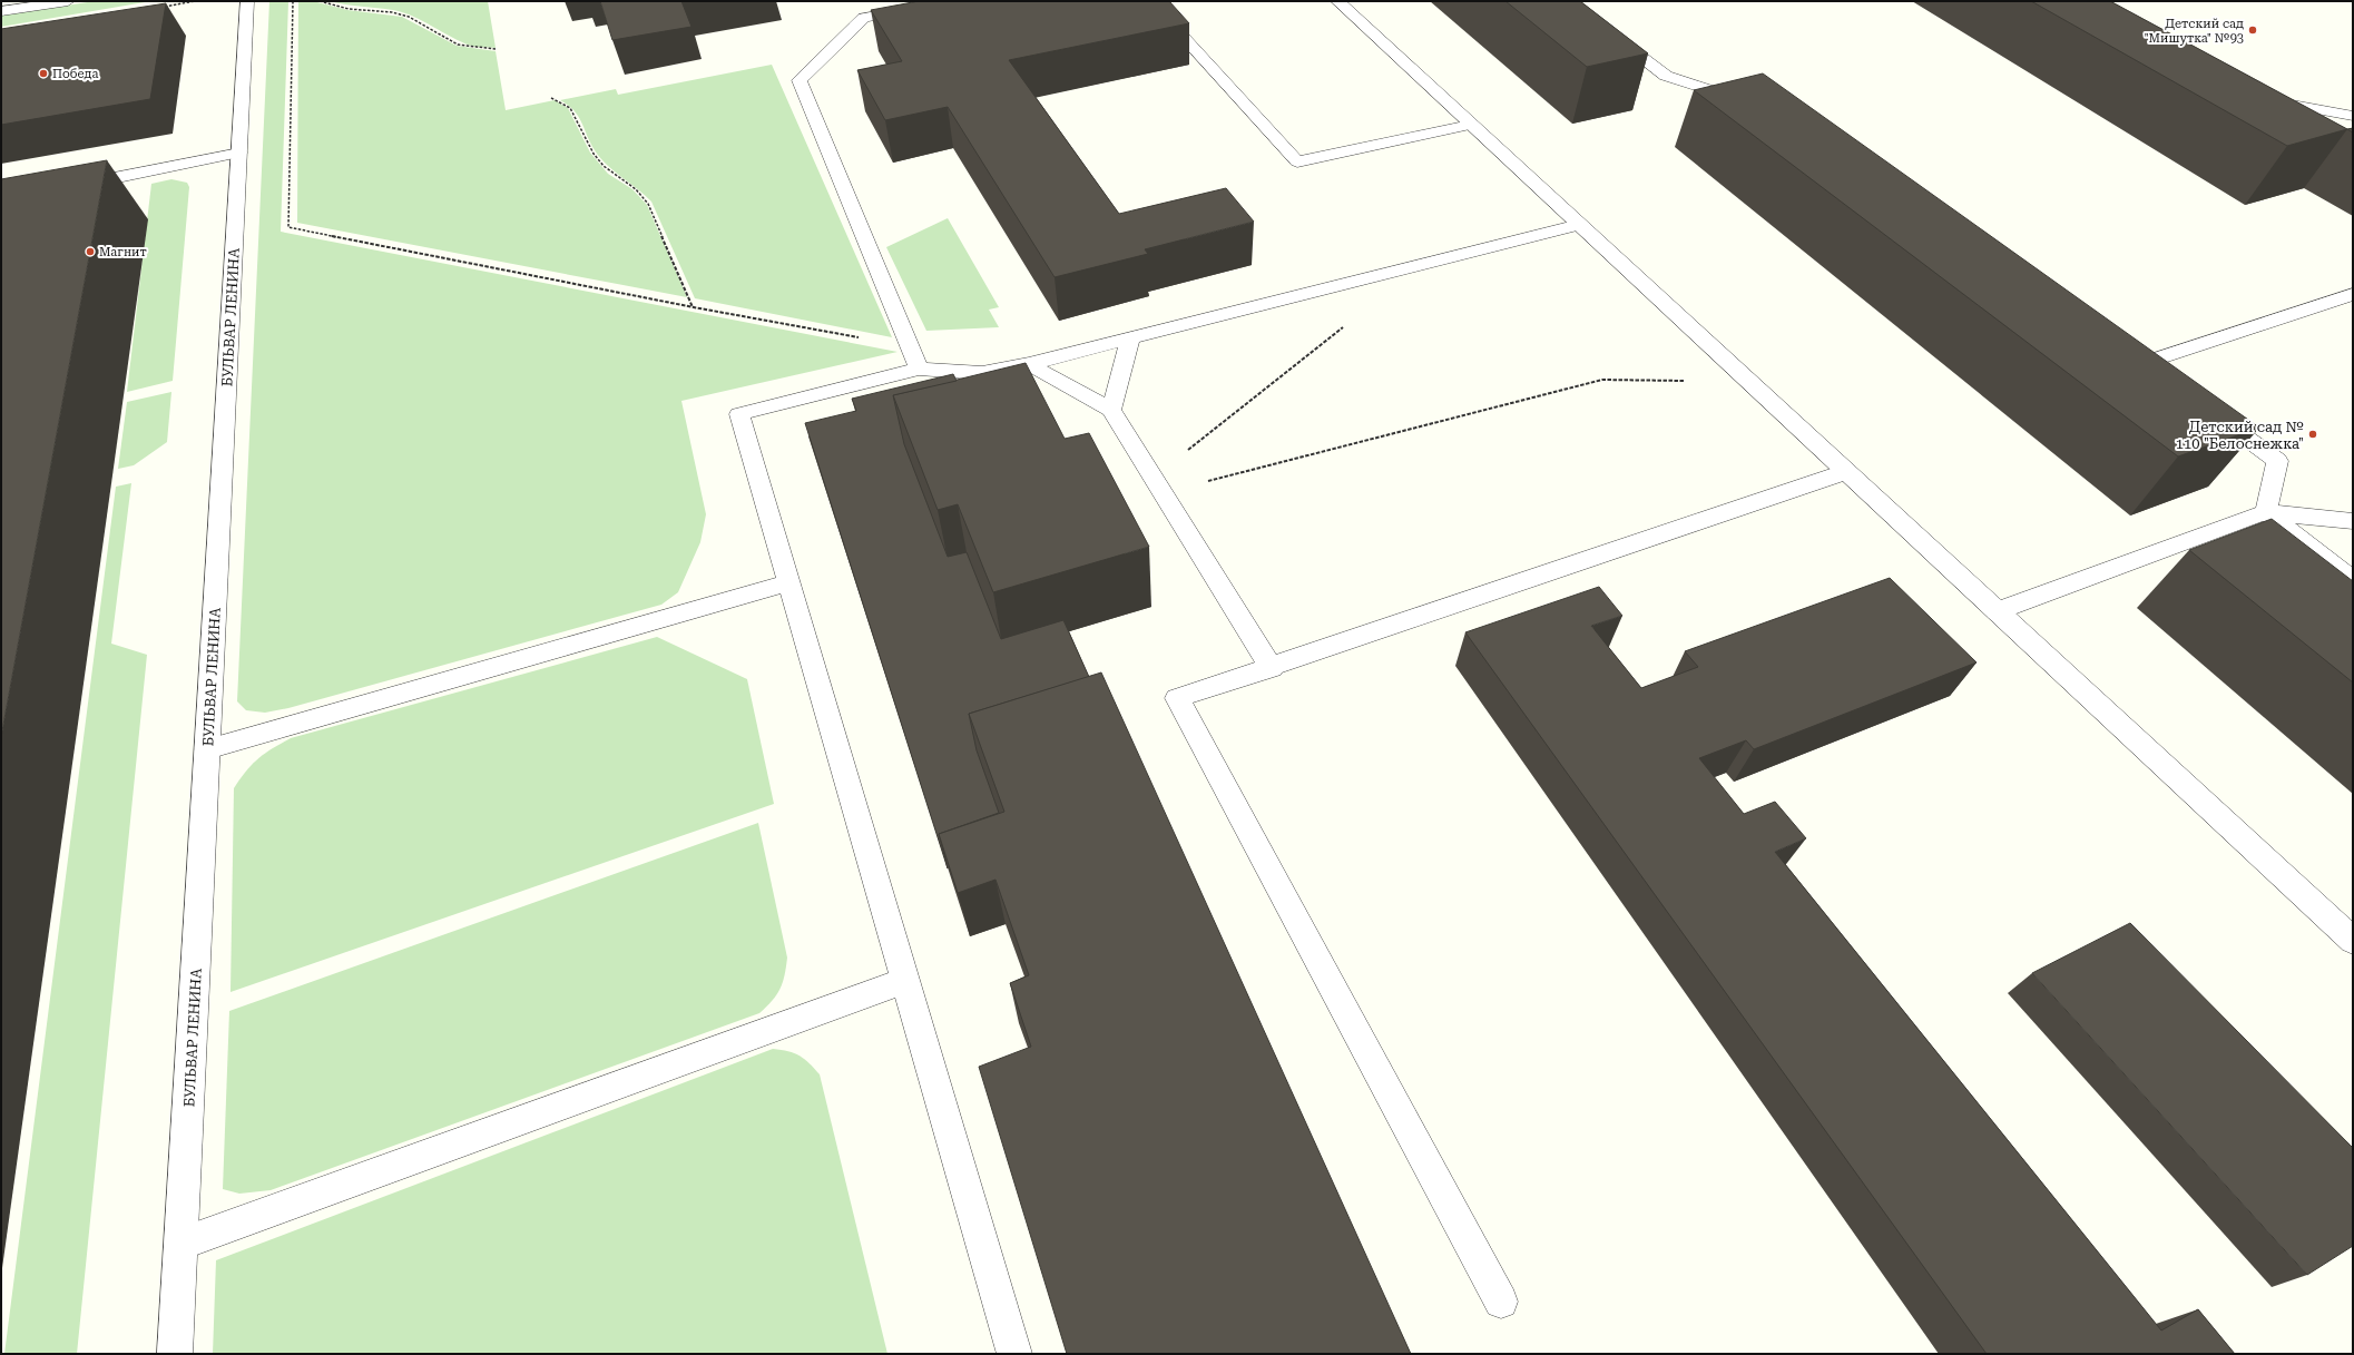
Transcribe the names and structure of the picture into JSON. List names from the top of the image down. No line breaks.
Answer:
{"streets":{"street":["БУЛЬВАР ЛЕНИНА"]},"places":["Детский сад \"Мишутка\" №93","Победа","Магнит","Детский сад № 110 \"Белоснежка\""]}
